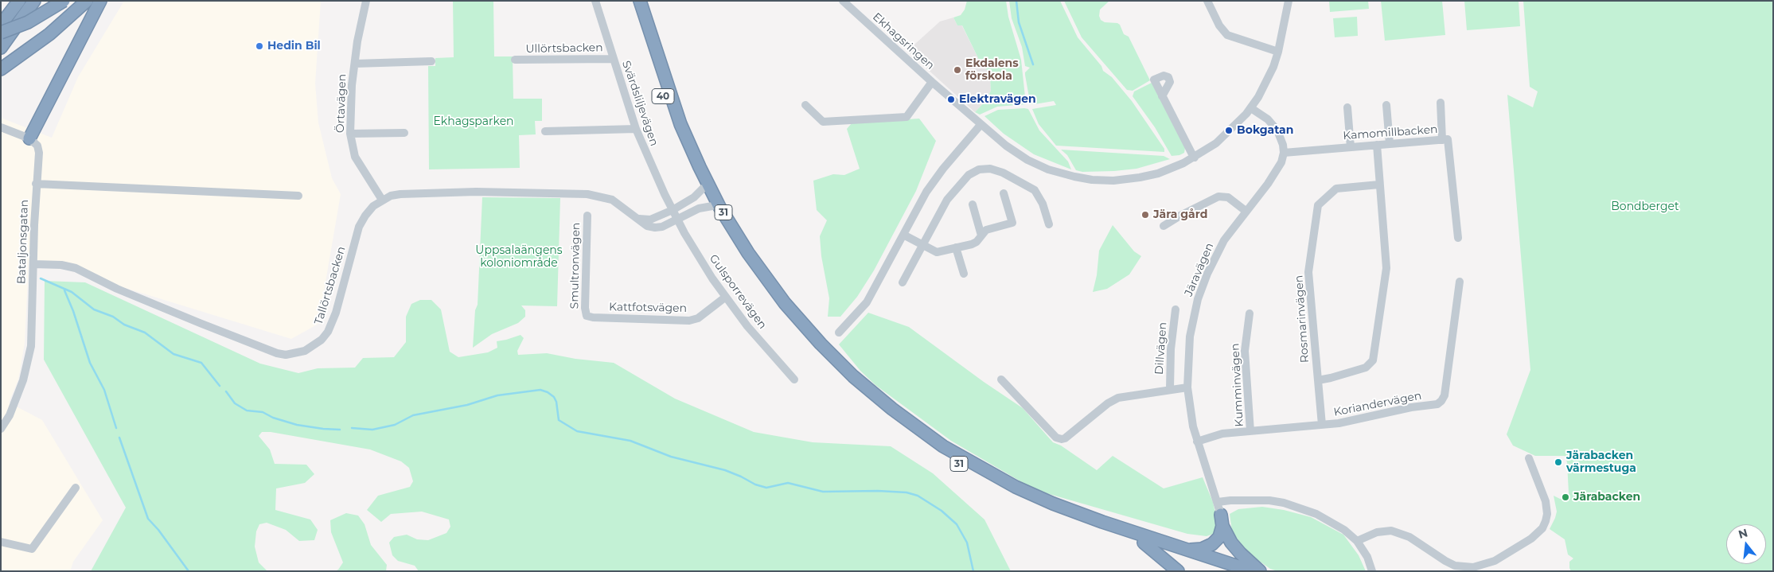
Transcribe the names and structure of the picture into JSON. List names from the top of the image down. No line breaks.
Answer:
{"streets":{"highway":["40","31"],"street":["Ekhagsringen","Ullörtsbacken","Örtavägen","Svärdsliljevägen","Kamomillbacken","Bataljonsgatan","Smultronvägen","Järavägen","Tallörtsbacken","Gulsporrevägen","Kattfotsvägen","Rosmarinvägen","Dillvägen","Kumminvägen","Koriandervägen"]},"crossings":[["Ullörtsbacken","Svärdsliljevägen"],["40","31"],["Örtavägen","Tallörtsbacken"],["Svärdsliljevägen","Gulsporrevägen"],["Kamomillbacken","Järavägen"],["31","Tallörtsbacken"],["Bataljonsgatan","Tallörtsbacken"],["Smultronvägen","Kattfotsvägen"],["Järavägen","Koriandervägen"],["Tallörtsbacken","Gulsporrevägen"],["Gulsporrevägen","Kattfotsvägen"],["Rosmarinvägen","Koriandervägen"],["Kumminvägen","Koriandervägen"]],"parks":["Ekhagsparken","Bondberget","Uppsalaängens koloniområde"],"places":["Hedin Bil","Ekdalens förskola","Elektravägen","Bokgatan","Jära gård","Järabacken värmestuga","Järabacken"],"north":"top"}
